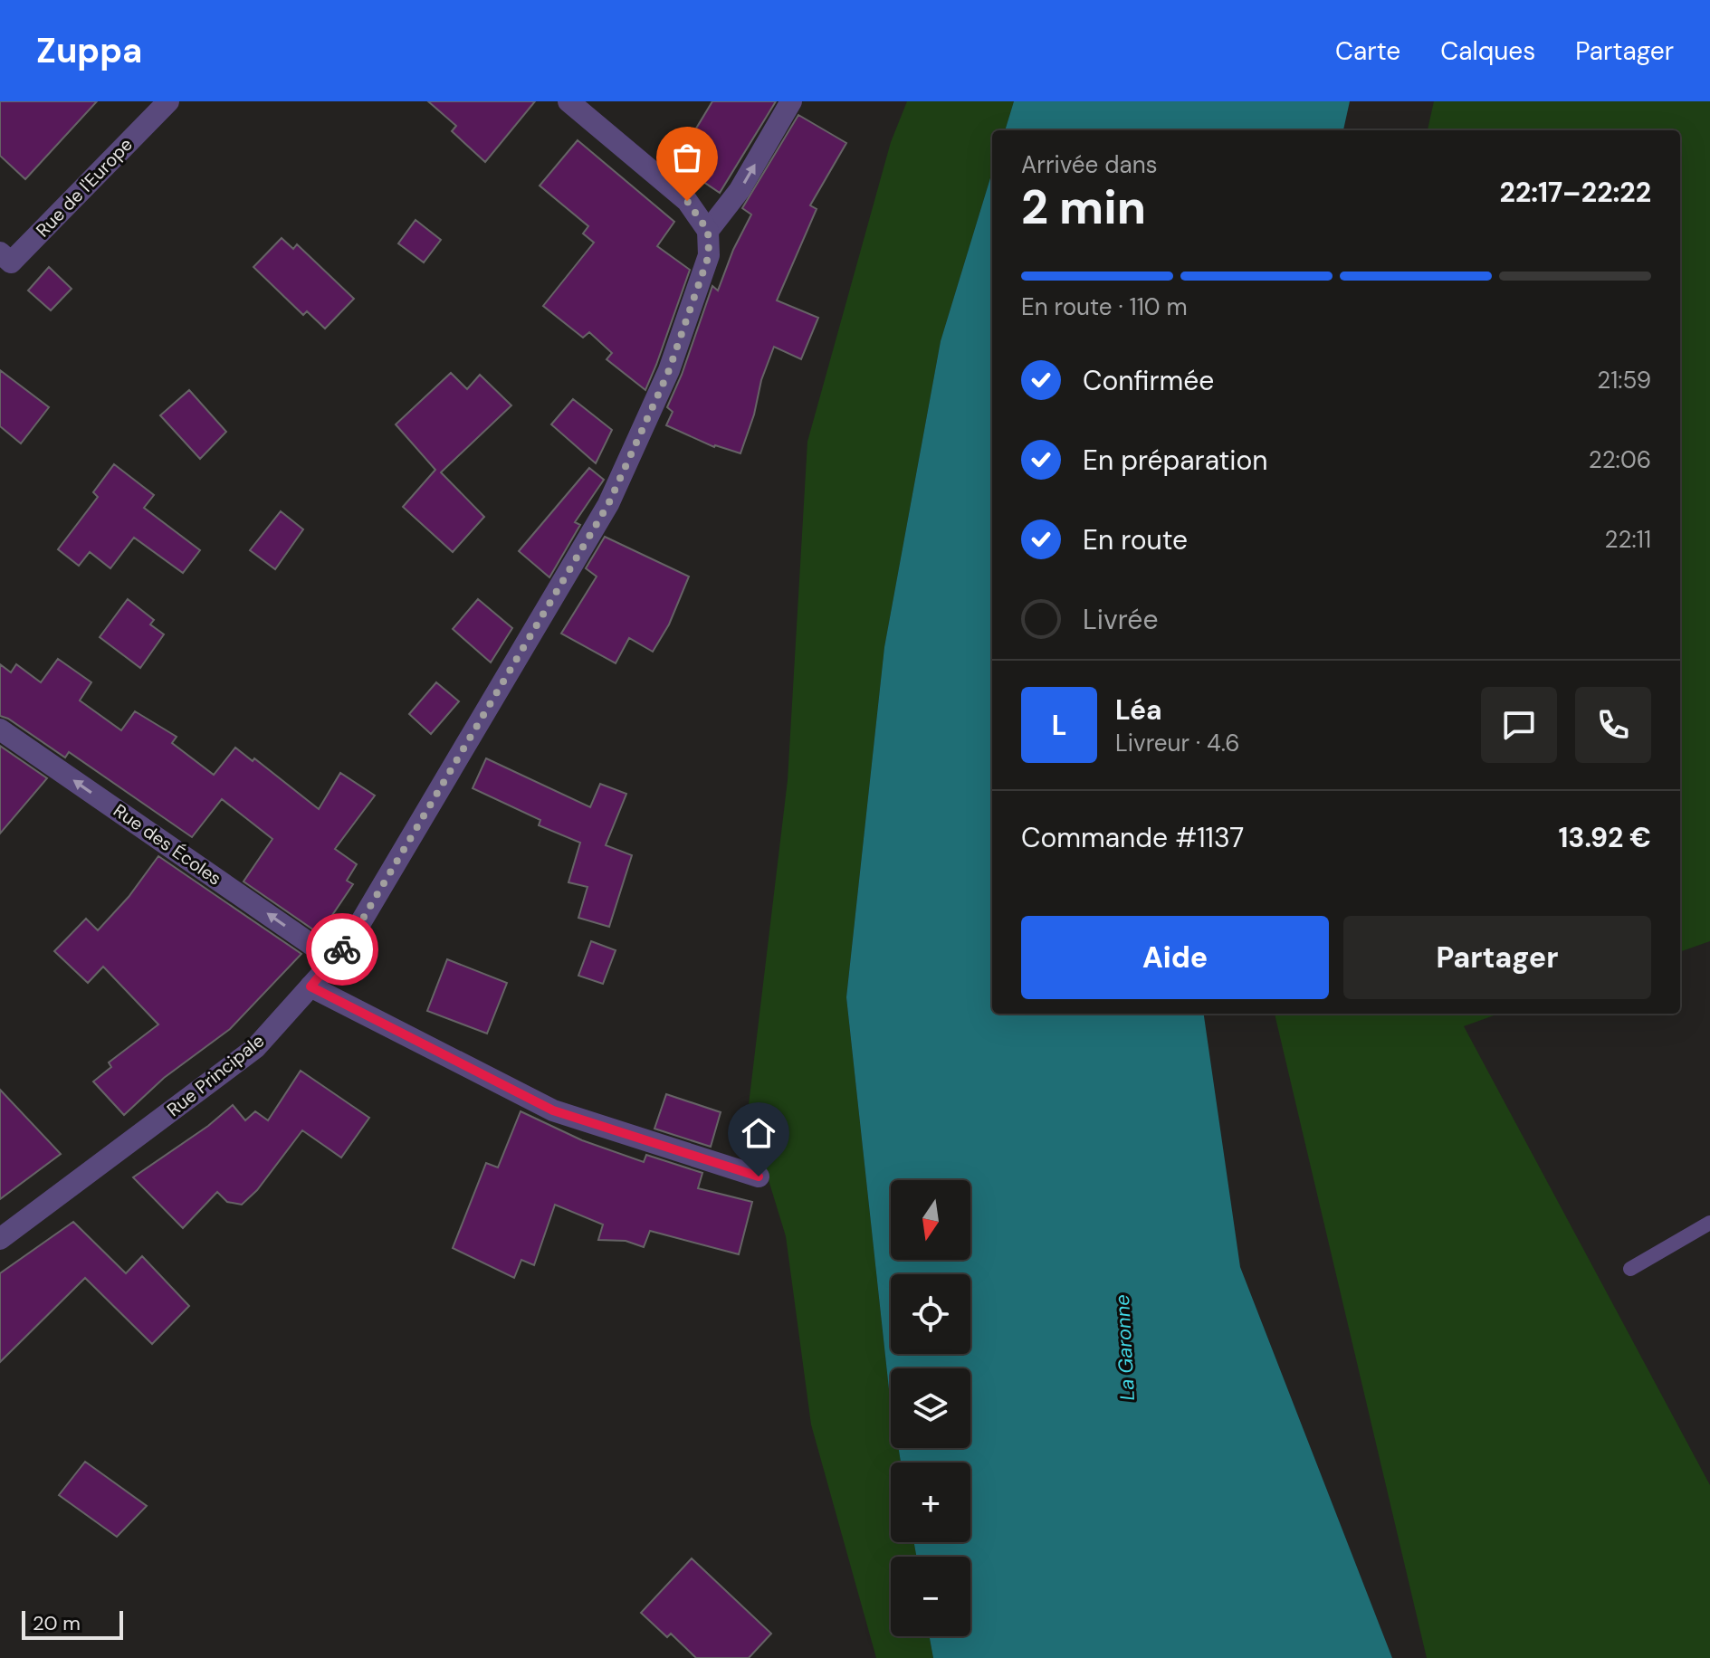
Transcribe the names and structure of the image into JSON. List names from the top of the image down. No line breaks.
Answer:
{"streets":{"street":["Rue de l'Europe","Rue des Écoles","Rue Principale"]},"crossings":[["Rue des Écoles","Rue Principale"]],"one_way":["Rue des Écoles"],"water":["La Garonne"],"scale_bar":"20 m","north":"bottom","page":{"header":"Zuppa","nav":["Carte","Calques","Partager"],"heading":["2 min","Arrivée dans","22:17–22:22"],"panel":["Léa","Livreur · 4.6","Commande #1137","13.92 €"],"bar":"En route · 110 m","list":[["Confirmée","21:59"],["En préparation","22:06"],["En route","22:11"],"Livrée"],"round":"L","buttons":["Aide","Partager"],"map_buttons":["+","−"],"scale":"20 m"}}
